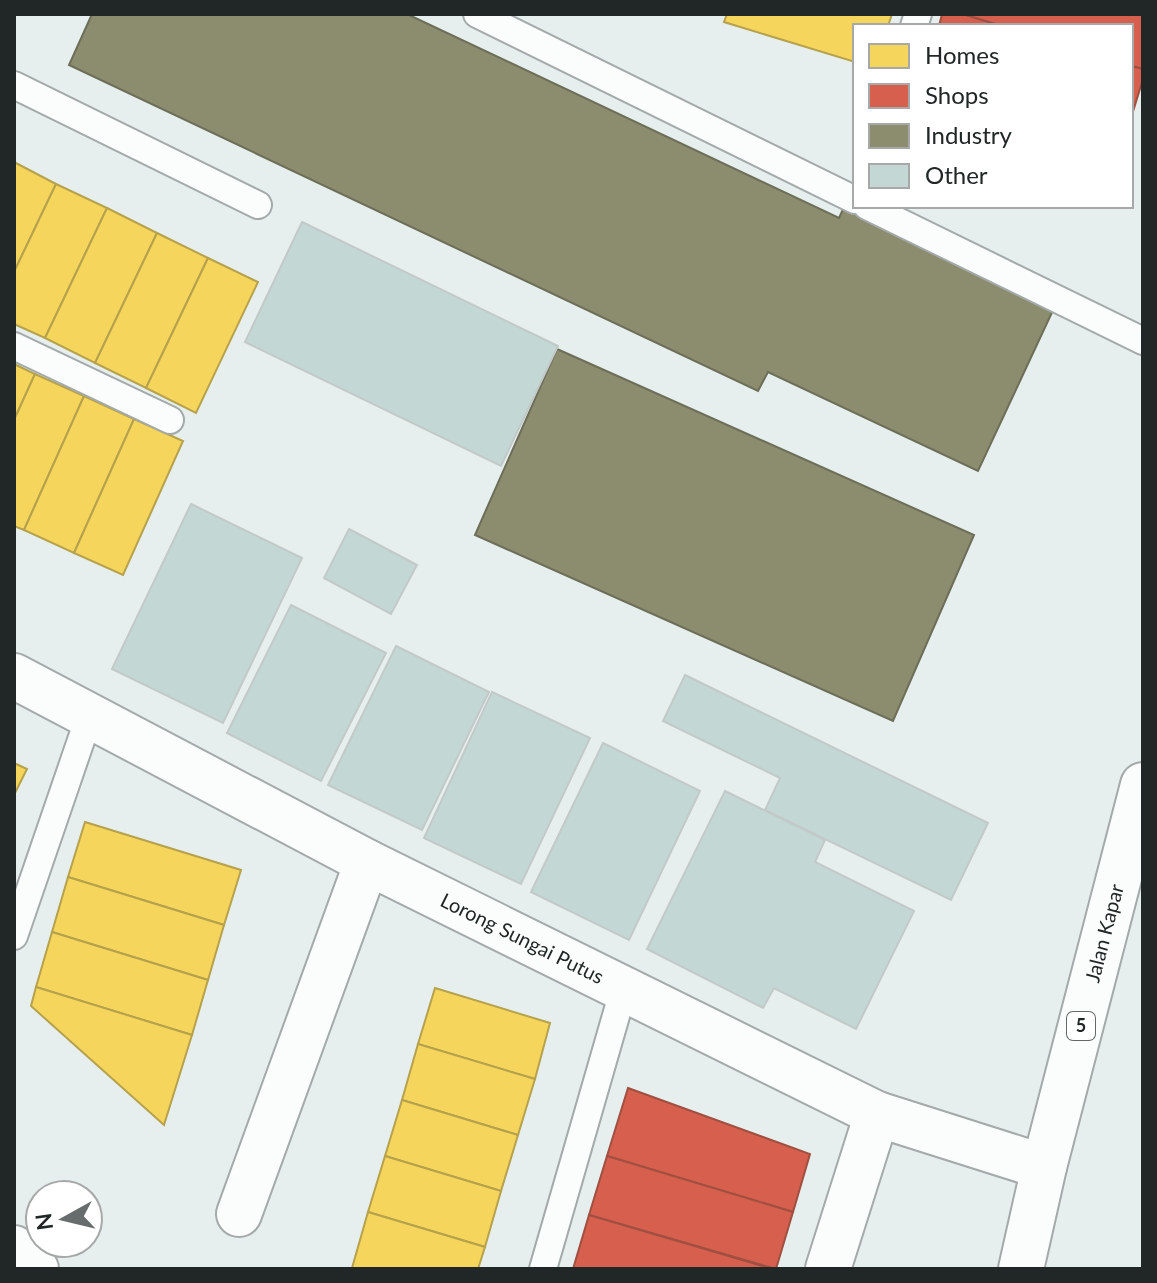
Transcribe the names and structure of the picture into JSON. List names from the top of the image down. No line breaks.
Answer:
{"streets":{"main road":["Jalan Kapar","Lorong Sungai Putus","5"]},"crossings":[["Jalan Kapar","Lorong Sungai Putus"]],"legend":["Homes","Shops","Industry","Other"],"north":"left"}
